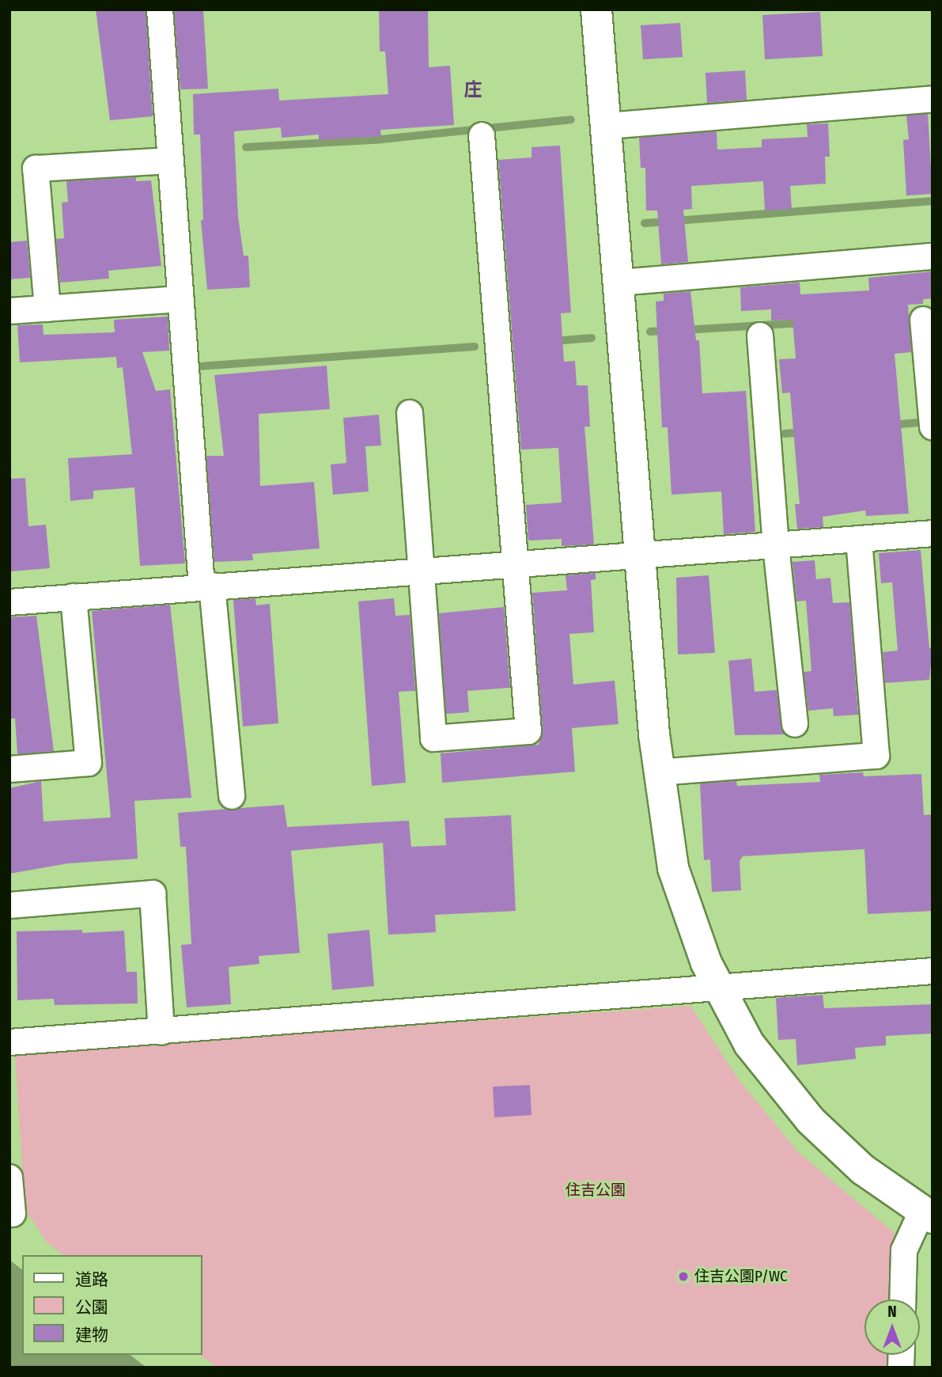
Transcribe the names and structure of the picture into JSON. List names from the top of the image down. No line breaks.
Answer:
{"districts":["庄"],"parks":["住吉公園"],"places":["住吉公園P/WC"],"legend":["道路","公園","建物"],"north":"top"}
